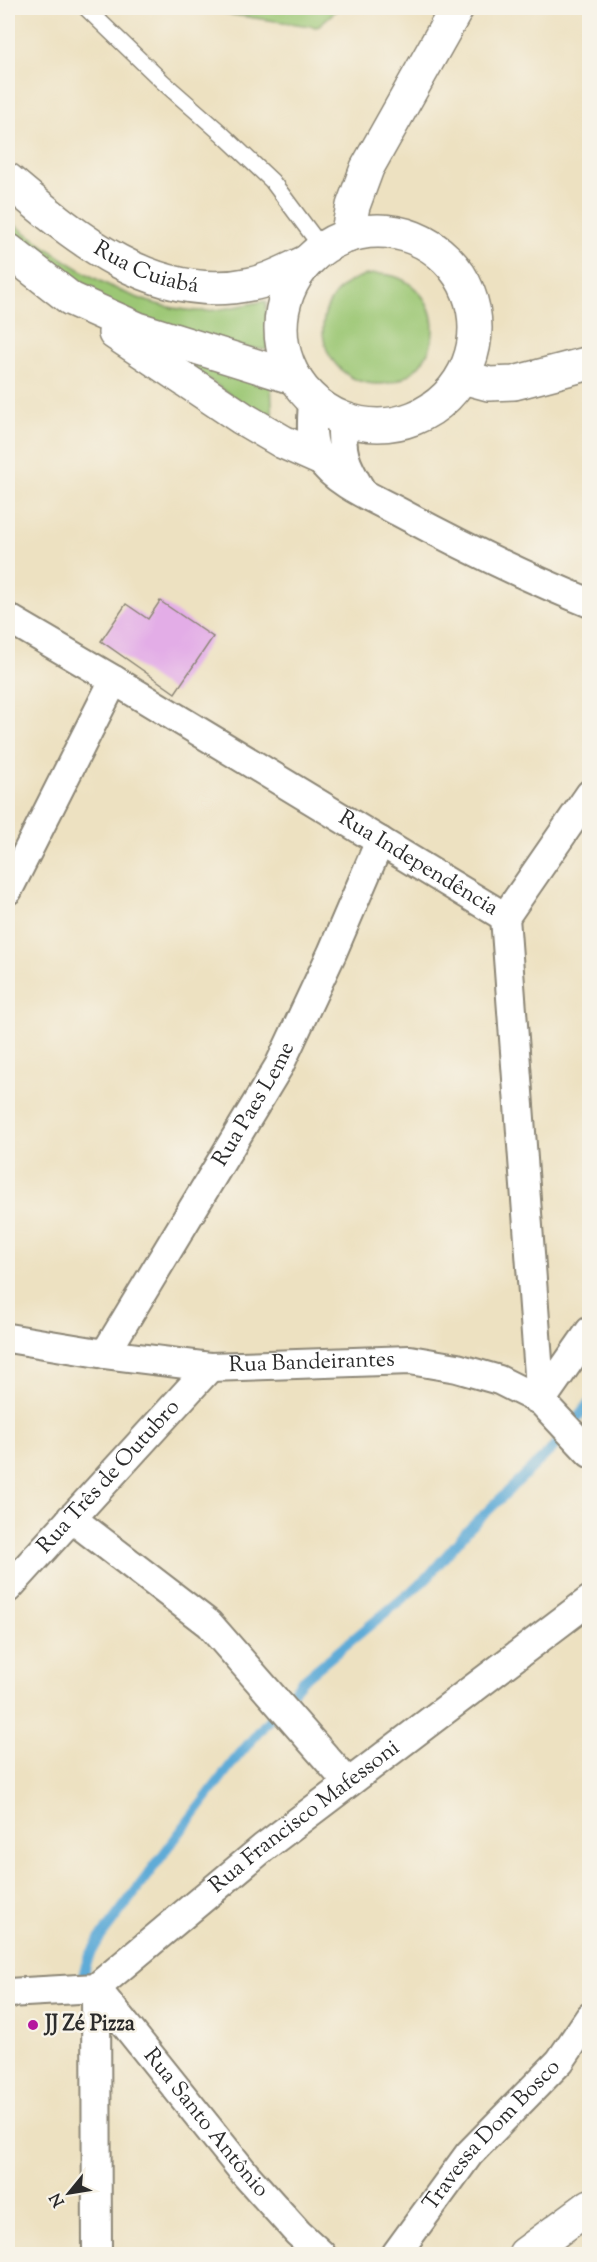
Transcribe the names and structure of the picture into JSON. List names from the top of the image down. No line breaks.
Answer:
{"streets":{"street":["Rua Cuiabá","Rua Independência","Rua Paes Leme","Rua Bandeirantes","Rua Três de Outubro","Rua Francisco Mafessoni","Rua Santo Antônio","Travessa Dom Bosco"]},"crossings":[["Rua Independência","Rua Paes Leme"],["Rua Independência","Rua Bandeirantes"],["Rua Paes Leme","Rua Bandeirantes"],["Rua Bandeirantes","Rua Três de Outubro"],["Rua Francisco Mafessoni","Rua Santo Antônio"]],"places":["JJ Zé Pizza"],"north":"bottom left"}
